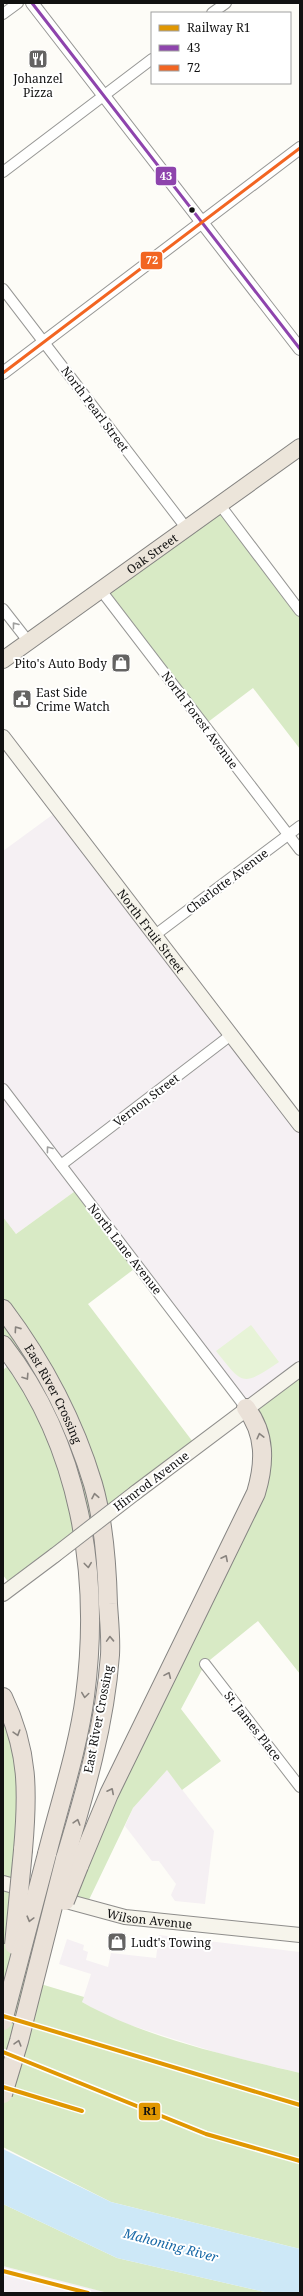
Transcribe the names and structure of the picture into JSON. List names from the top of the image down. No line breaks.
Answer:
{"streets":{"highway":["Oak Street","East River Crossing"],"main road":["North Fruit Street","Himrod Avenue","Wilson Avenue"],"street":["North Pearl Street","North Forest Avenue","Charlotte Avenue","Vernon Street","North Lane Avenue","St. James Place"]},"crossings":[["North Pearl Street","Oak Street"],["Oak Street","North Forest Avenue"],["North Forest Avenue","Charlotte Avenue"],["Charlotte Avenue","North Fruit Street"],["North Fruit Street","Vernon Street"],["Vernon Street","North Lane Avenue"],["North Lane Avenue","Himrod Avenue"]],"water":["Mahoning River"],"places":{"restaurant":["Johanzel Pizza"],"shop":["Pito's Auto Body","Ludt's Towing"],"public building":["East Side Crime Watch"]},"lines":["transit line 43","transit line 72","rail line R1"],"legend":["Railway R1","43","72"]}
